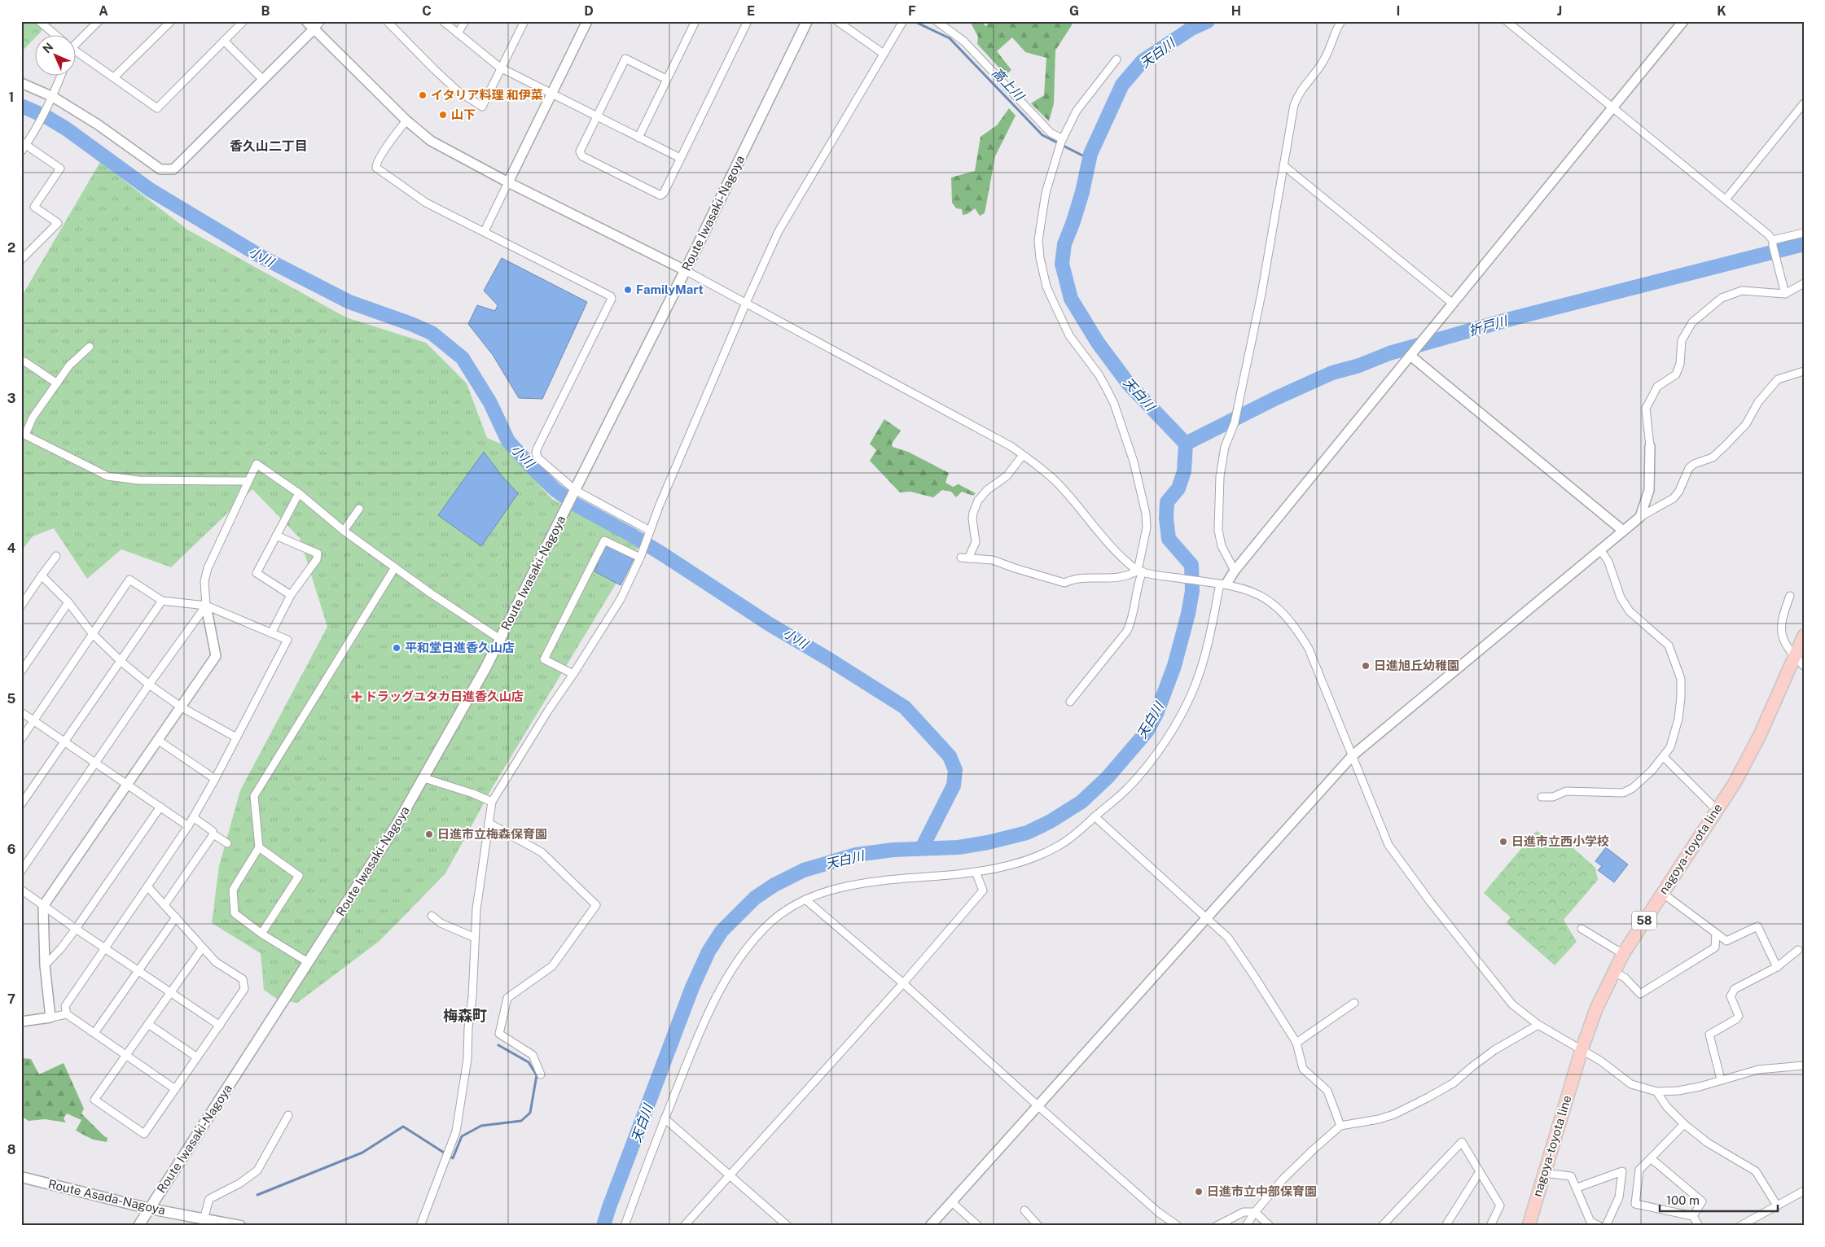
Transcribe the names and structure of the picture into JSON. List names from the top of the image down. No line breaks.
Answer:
{"streets":{"main road":["Route Iwasaki-Nagoya","nagoya-toyota line","58","Route Asada-Nagoya"]},"crossings":[["Route Iwasaki-Nagoya","Route Asada-Nagoya"]],"districts":["香久山二丁目","梅森町"],"water":["天白川","高上川","小川","折戸川"],"places":{"other":["イタリア料理 和伊菜","山下","FamilyMart","平和堂日進香久山店","日進旭丘幼稚園","日進市立梅森保育園","日進市立西小学校","日進市立中部保育園"],"health":["ドラッグユタカ日進香久山店"]},"scale_bar":"100 m","north":"top left","grid":{"columns":["A","B","C","D","E","F","G","H","I","J","K"],"rows":["1","2","3","4","5","6","7","8"]}}
